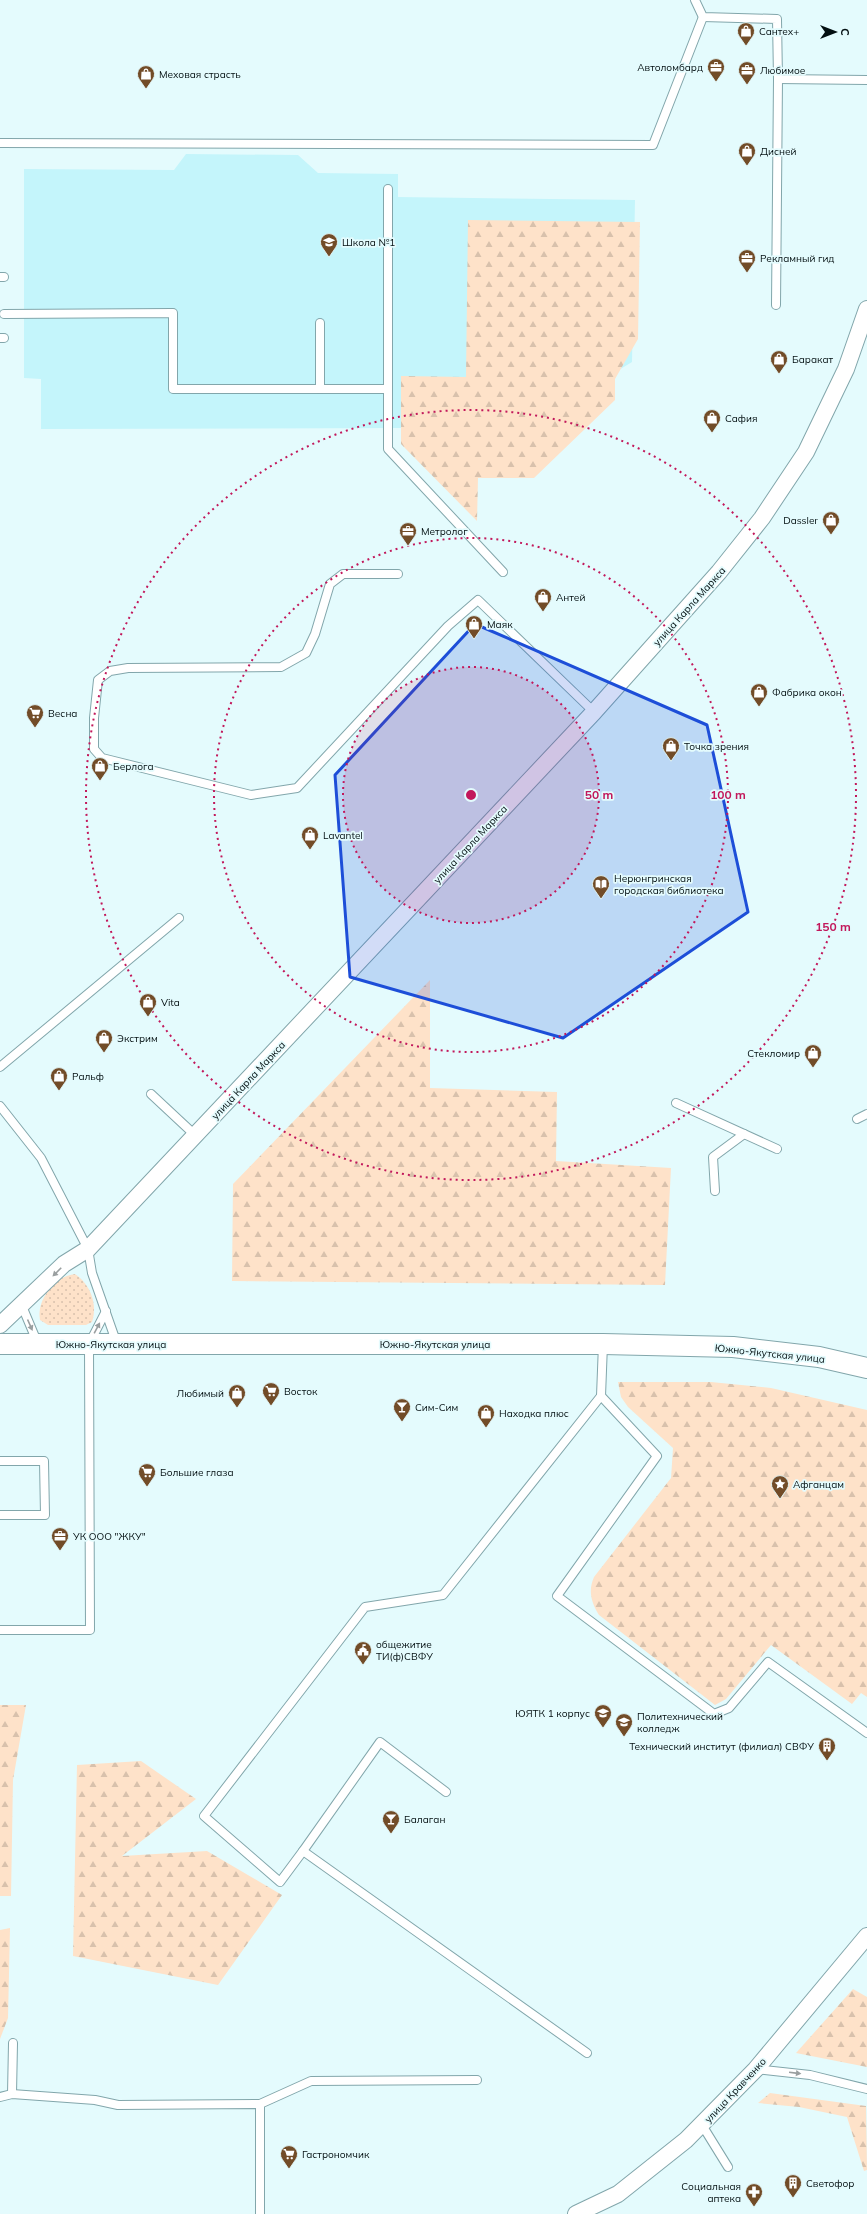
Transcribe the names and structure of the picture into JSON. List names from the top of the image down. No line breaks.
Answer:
{"streets":{"street":["улица Карла Маркса","Южно-Якутская улица","улица Кравченко"]},"places":{"shop":["Сантех+","Меховая страсть","Дисней","Баракат","Сафия","Dassler","Антей","Маяк","Фабрика окон","Точка зрения","Берлога","Lavantel","Vita","Экстрим","Стекломир","Ральф","Любимый","Находка плюс"],"office":["Автоломбард","Любимое","Рекламный гид","Метролог","УК ООО \"ЖКУ\""],"school or university":["Школа №1","ЮЯТК 1 корпус","Политехнический колледж"],"supermarket":["Весна","Восток","Большие глаза","Гастрономчик"],"library":["Нерюнгринская городская библиотека"],"bar":["Сим-Сим","Балаган"],"place":["Афганцам"],"public building":["общежитие ТИ(ф)СВФУ"],"building":["Технический институт (филиал) СВФУ","Светофор"],"pharmacy":["Социальная аптека"]},"north":"right","rings":["50 m","100 m","150 m"]}
